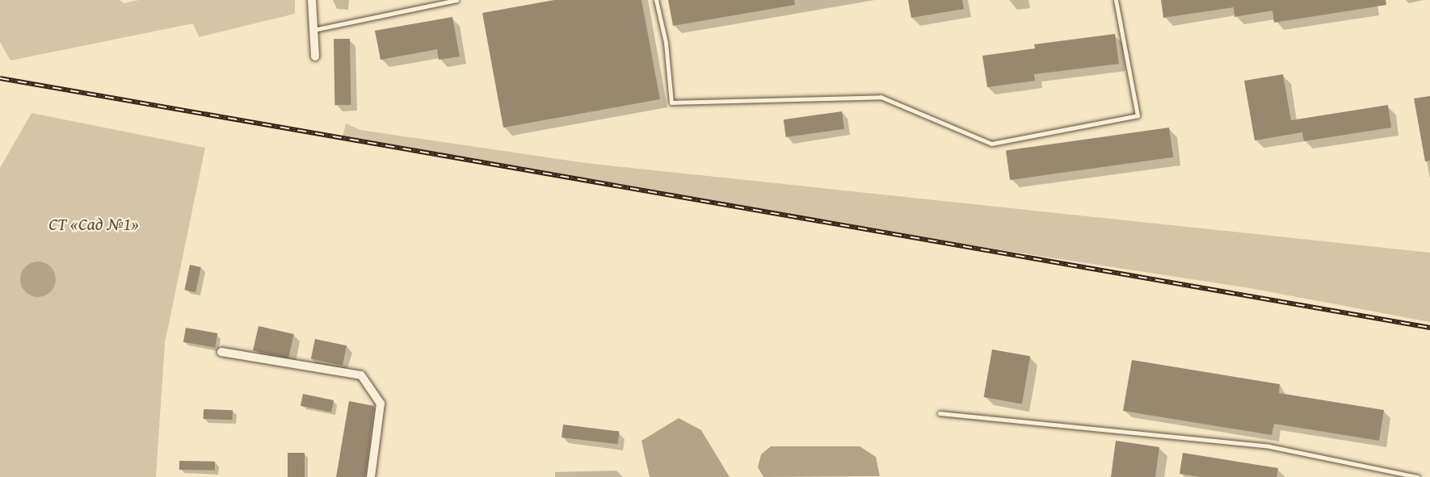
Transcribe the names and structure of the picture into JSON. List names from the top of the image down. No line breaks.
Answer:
{"parks":["СТ «Сад №1»"]}
